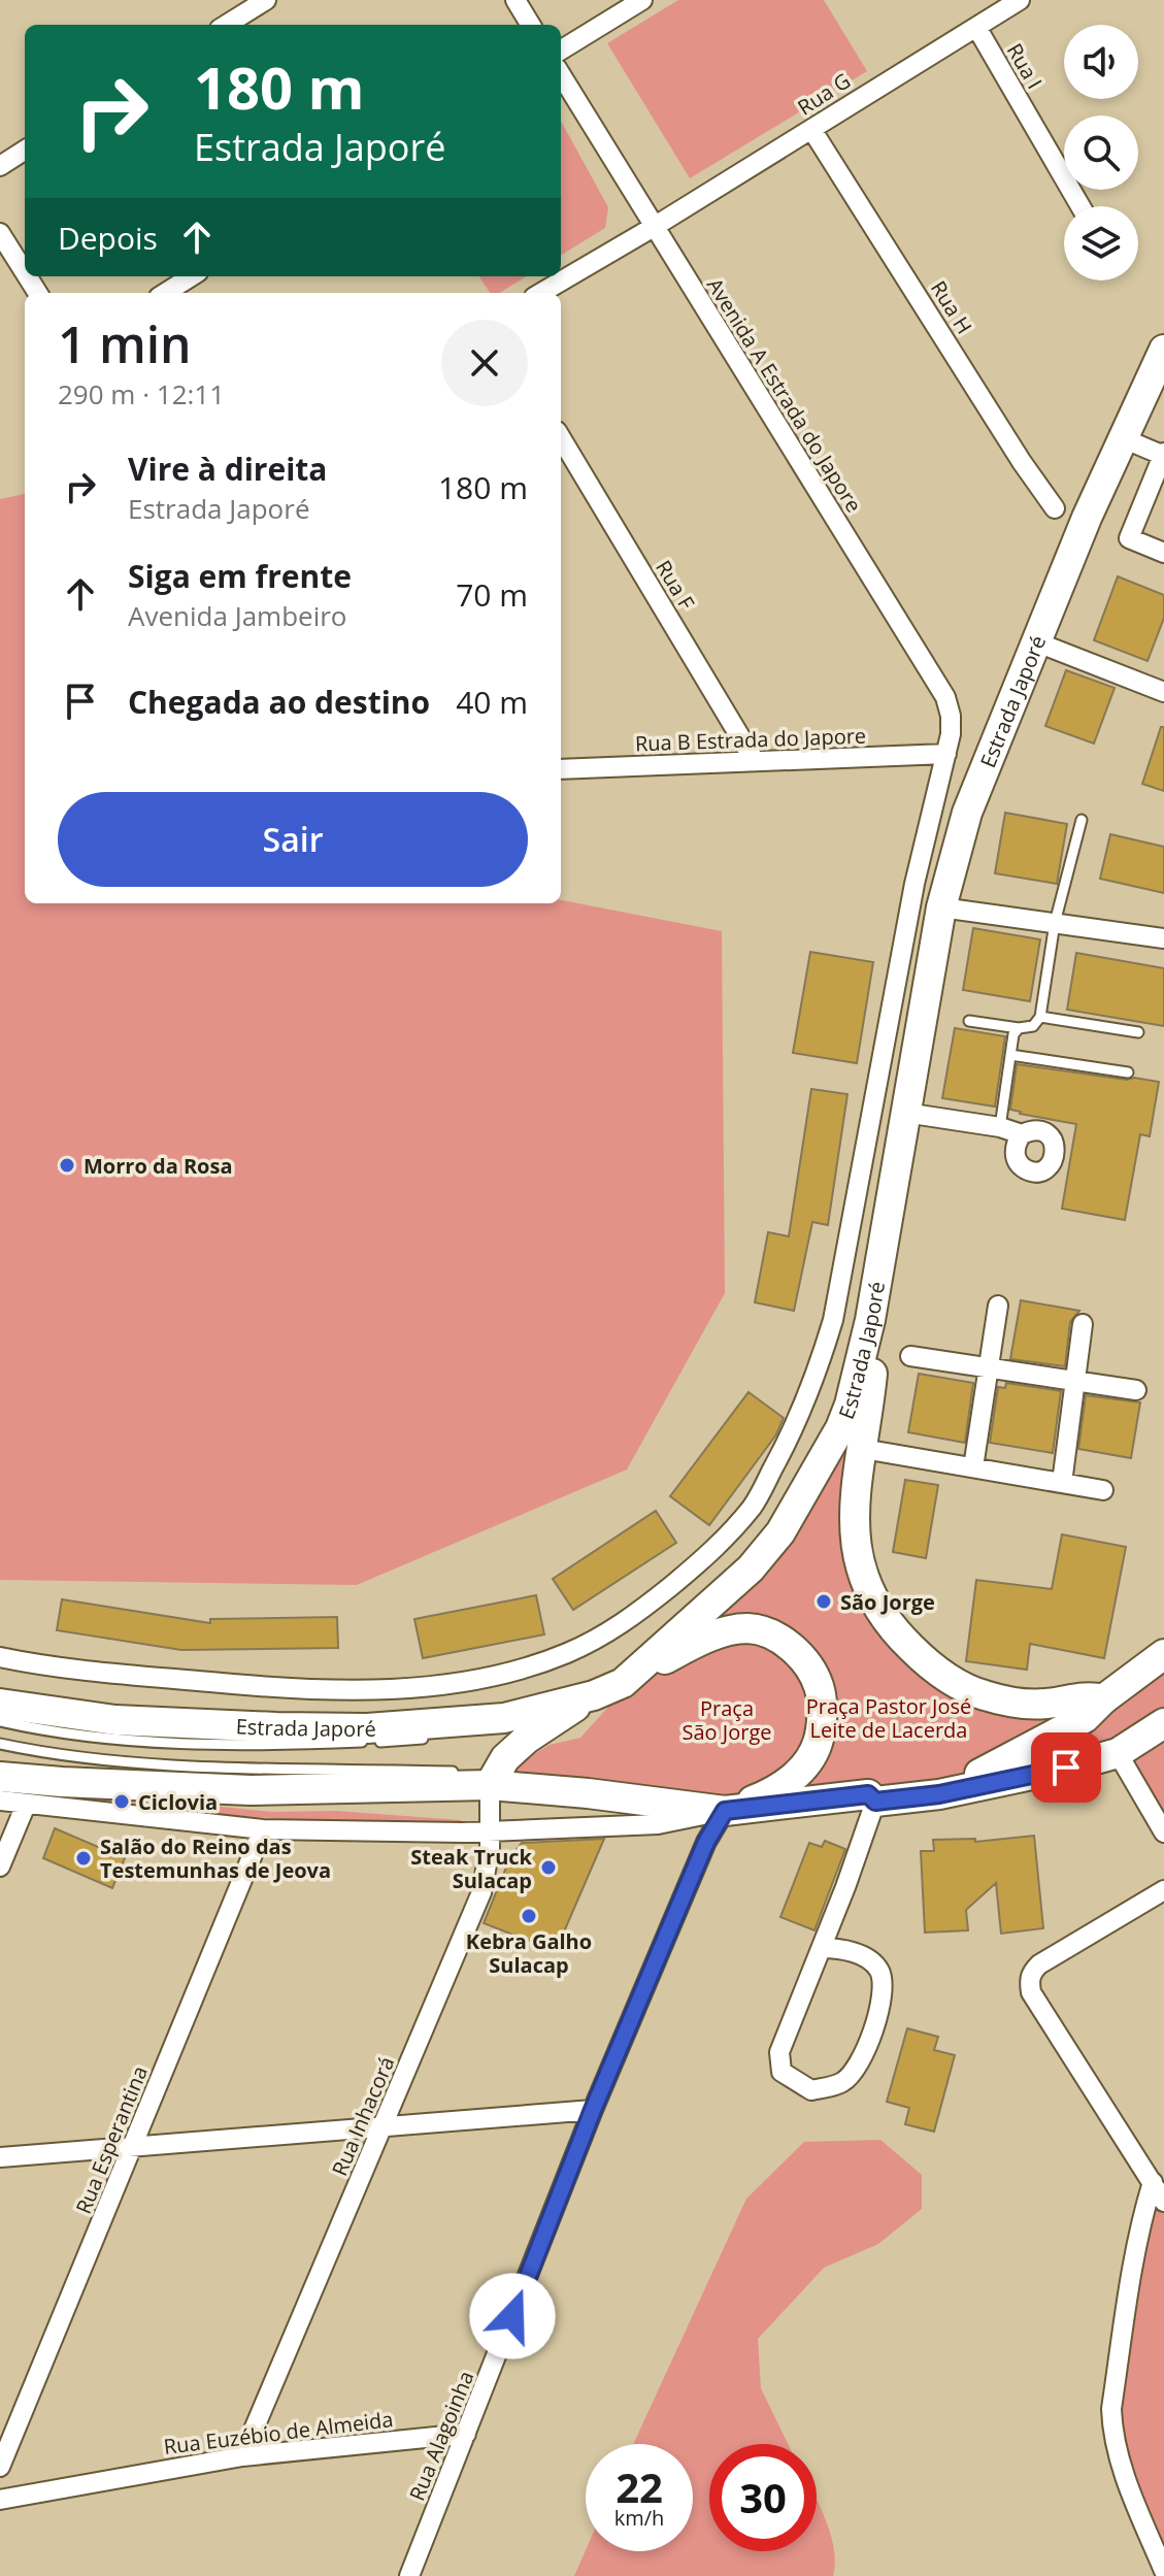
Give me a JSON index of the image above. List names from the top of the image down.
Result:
{
  "streets": {
    "main road": ["Estrada Japoré"],
    "street": [
      "Rua I",
      "Rua G",
      "Rua H",
      "Avenida A Estrada do Japore",
      "Rua F",
      "Rua B Estrada do Japore",
      "Rua Inhacorá",
      "Rua Esperantina",
      "Rua Euzébio de Almeida",
      "Rua Alagoinha"
    ]
  },
  "crossings": [
    ["Rua I", "Rua G"],
    ["Rua G", "Rua H"],
    ["Rua G", "Avenida A Estrada do Japore"],
    ["Avenida A Estrada do Japore", "Rua B Estrada do Japore"],
    ["Rua F", "Rua B Estrada do Japore"],
    ["Rua Inhacorá", "Rua Euzébio de Almeida"],
    ["Rua Euzébio de Almeida", "Rua Alagoinha"]
  ],
  "parks": ["Praça Pastor José Leite de Lacerda", "Praça São Jorge"],
  "places": [
    "Morro da Rosa",
    "São Jorge",
    "Ciclovia",
    "Salão do Reino das Testemunhas de Jeova",
    "Steak Truck Sulacap",
    "Kebra Galho Sulacap"
  ],
  "page": {
    "turn": ["180 m", "Estrada Japoré"],
    "then": "Depois",
    "heading": ["1 min", "290 m · 12:11"],
    "list": [
      {
        "name": "Vire à direita",
        "note": "Estrada Japoré",
        "value": "180 m"
      },
      {
        "name": "Siga em frente",
        "note": "Avenida Jambeiro",
        "value": "70 m"
      },
      {
        "name": "Chegada ao destino",
        "value": "40 m"
      }
    ],
    "buttons": "Sair",
    "speed": "22 km/h",
    "limit": "30"
  }
}
